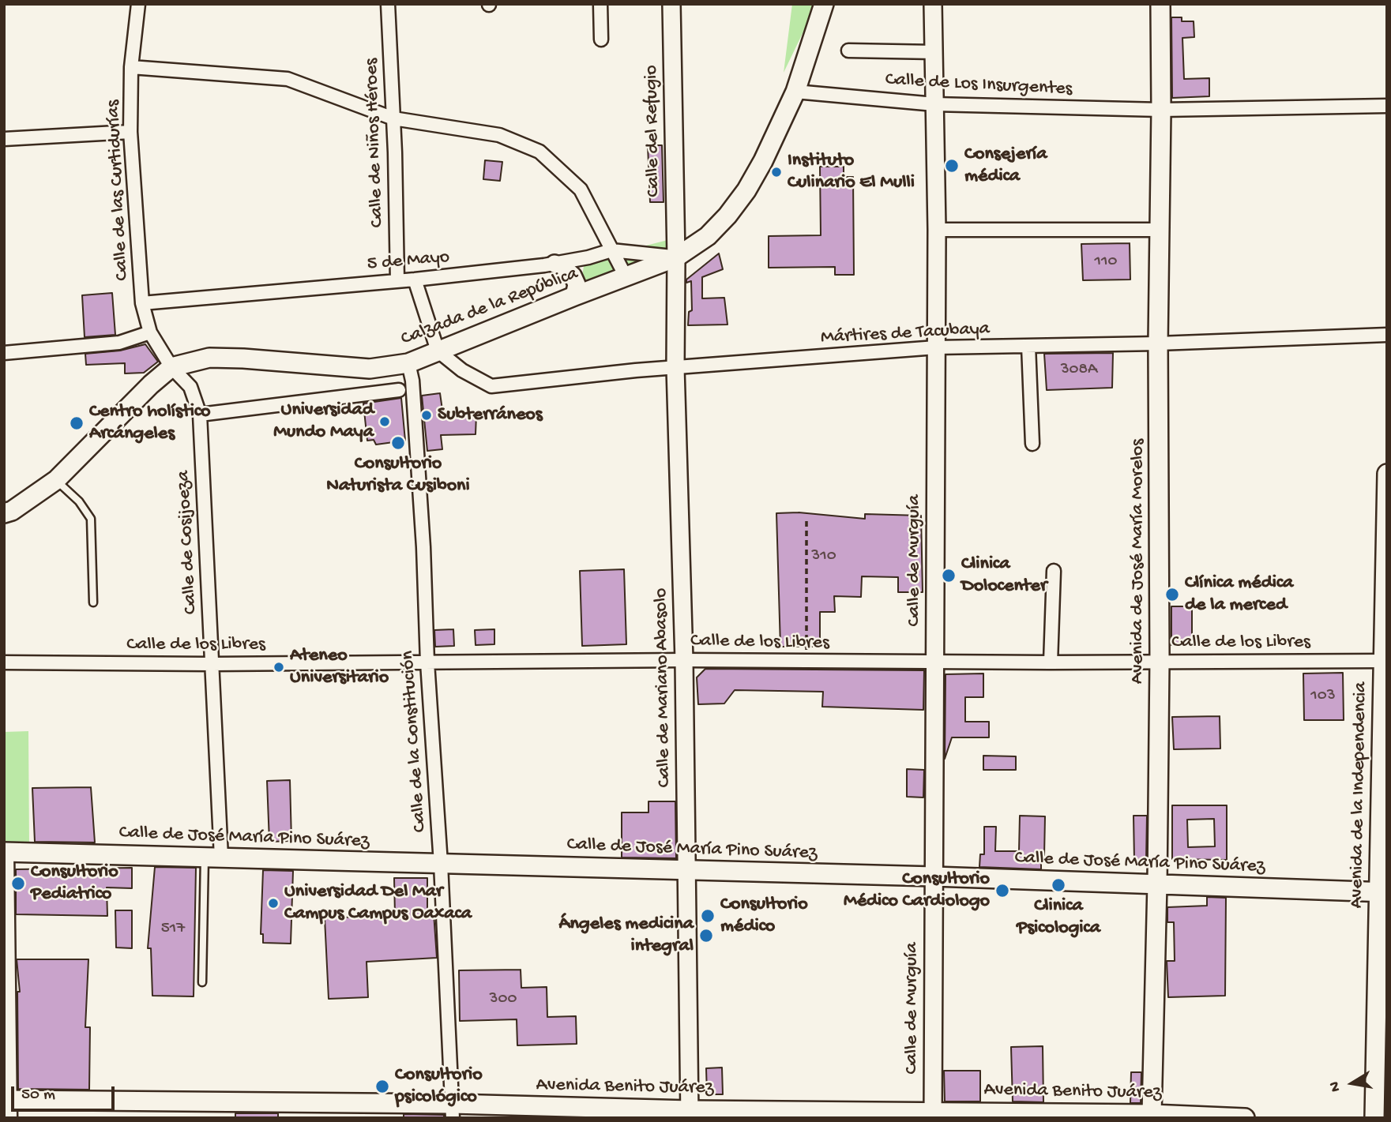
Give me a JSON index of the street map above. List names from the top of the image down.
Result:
{
  "streets": {
    "main road": [
      "Calzada de la República",
      "Avenida de José María Morelos",
      "Avenida de la Independencia",
      "Calle de José María Pino Suárez",
      "Avenida Benito Juárez"
    ],
    "street": [
      "Calle de Los Insurgentes",
      "Calle del Refugio",
      "Calle de Niños Héroes",
      "Calle de las Curtidurías",
      "5 de Mayo",
      "Mártires de Tacubaya",
      "Calle de Cosijoeza",
      "Calle de Murguía",
      "Calle de los Libres",
      "Calle de Mariano Abasolo",
      "Calle de la Constitución"
    ]
  },
  "crossings": [
    ["Calle de Los Insurgentes", "Calzada de la República"],
    ["Calle de Los Insurgentes", "Calle de Murguía"],
    ["Calle de Los Insurgentes", "Avenida de José María Morelos"],
    ["Calle del Refugio", "5 de Mayo"],
    ["Calle del Refugio", "Calzada de la República"],
    ["Calle del Refugio", "Calle de Mariano Abasolo"],
    ["Calle de Niños Héroes", "5 de Mayo"],
    ["Calle de las Curtidurías", "5 de Mayo"],
    ["Calle de las Curtidurías", "Calzada de la República"],
    ["Calle de las Curtidurías", "Calle de Cosijoeza"],
    ["5 de Mayo", "Calzada de la República"],
    ["5 de Mayo", "Calle de Mariano Abasolo"],
    ["Calzada de la República", "Mártires de Tacubaya"],
    ["Calzada de la República", "Calle de Cosijoeza"],
    ["Calzada de la República", "Calle de Mariano Abasolo"],
    ["Calzada de la República", "Calle de la Constitución"],
    ["Mártires de Tacubaya", "Calle de Murguía"],
    ["Mártires de Tacubaya", "Avenida de José María Morelos"],
    ["Mártires de Tacubaya", "Calle de Mariano Abasolo"],
    ["Calle de Cosijoeza", "Calle de los Libres"],
    ["Calle de Cosijoeza", "Calle de José María Pino Suárez"],
    ["Calle de Murguía", "Calle de los Libres"],
    ["Calle de Murguía", "Calle de José María Pino Suárez"],
    ["Calle de Murguía", "Avenida Benito Juárez"],
    ["Avenida de José María Morelos", "Calle de los Libres"],
    ["Avenida de José María Morelos", "Calle de José María Pino Suárez"],
    ["Avenida de José María Morelos", "Avenida Benito Juárez"],
    ["Calle de los Libres", "Calle de Mariano Abasolo"],
    ["Calle de los Libres", "Calle de la Constitución"],
    ["Calle de los Libres", "Avenida de la Independencia"],
    ["Calle de Mariano Abasolo", "Calle de José María Pino Suárez"],
    ["Calle de Mariano Abasolo", "Avenida Benito Juárez"],
    ["Calle de la Constitución", "Calle de José María Pino Suárez"],
    ["Calle de la Constitución", "Avenida Benito Juárez"],
    ["Avenida de la Independencia", "Calle de José María Pino Suárez"]
  ],
  "places": [
    "Consejería médica",
    "Instituto Culinario El Mulli",
    "Subterráneos",
    "Universidad Mundo Maya",
    "Centro holístico Arcángeles",
    "Consultorio Naturista Cusiboni",
    "Clinica Dolocenter",
    "Clínica médica de la merced",
    "Ateneo Universitario",
    "Consultorio Pediatrico",
    "Clinica Psicologica",
    "Consultorio Médico Cardiologo",
    "Universidad Del Mar Campus Campus Oaxaca",
    "Consultorio médico",
    "Ángeles medicina integral",
    "Consultorio psicológico"
  ],
  "house_numbers": [
    "110",
    "308A",
    "310",
    "103",
    "517",
    "300"
  ],
  "scale_bar": "50 m",
  "north": "left"
}
